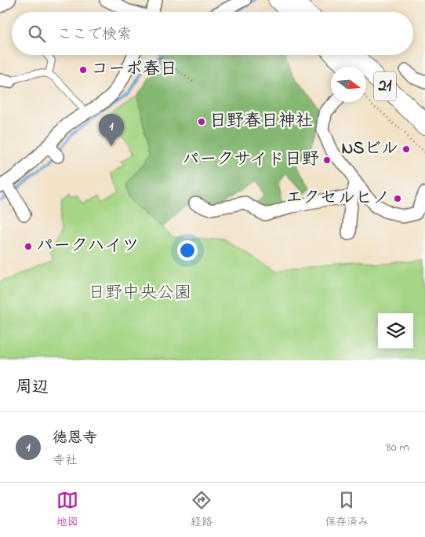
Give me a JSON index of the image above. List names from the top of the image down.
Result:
{
  "streets": {
    "main road": ["21"]
  },
  "parks": ["日野中央公園"],
  "places": [
    "コーポ春日",
    "日野春日神社",
    "NSビル",
    "パークサイド日野",
    "エクセルヒノ",
    "パークハイツ"
  ],
  "north": "right",
  "page": {
    "search": "ここで検索",
    "pins": "1",
    "heading": "周辺",
    "list": [
      {
        "mark": "1",
        "name": "徳恩寺",
        "note": "寺社",
        "value": "80 m"
      }
    ],
    "nav": ["地図", "経路", "保存済み"]
  }
}
